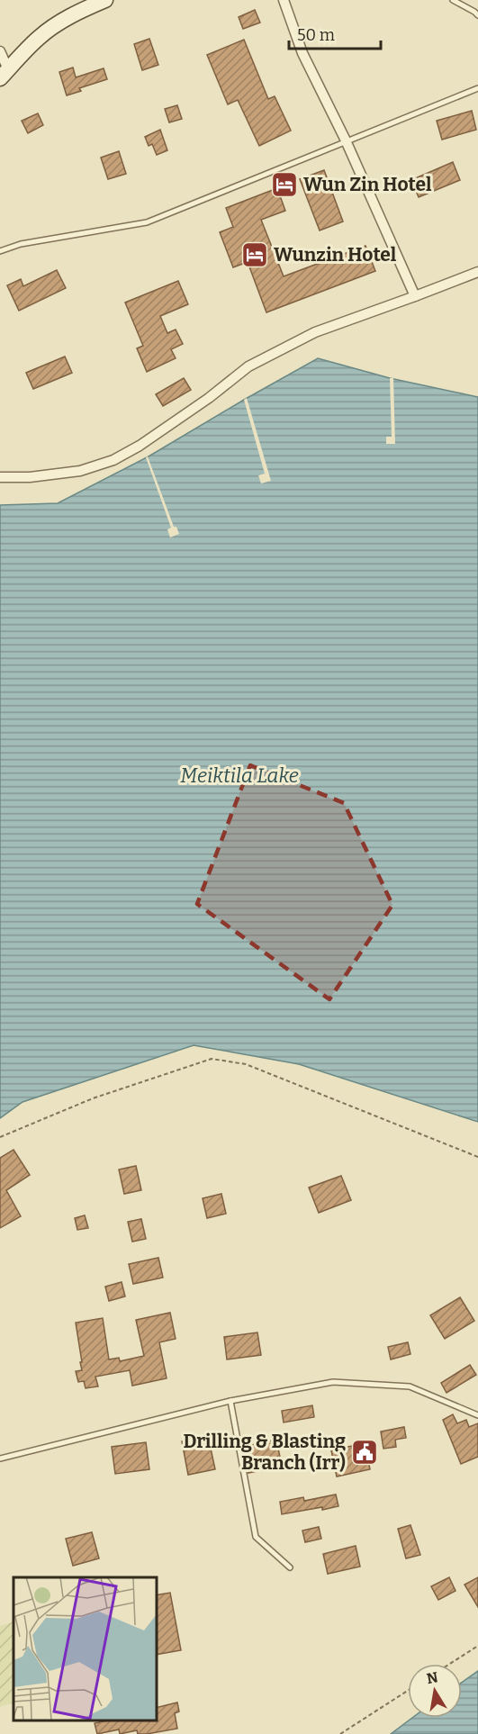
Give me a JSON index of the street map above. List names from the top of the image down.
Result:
{
  "water": ["Meiktila Lake"],
  "places": {
    "hotel": ["Wun Zin Hotel", "Wunzin Hotel"],
    "public building": ["Drilling & Blasting Branch (Irr)"]
  },
  "scale_bar": "50 m",
  "north": "top"
}
